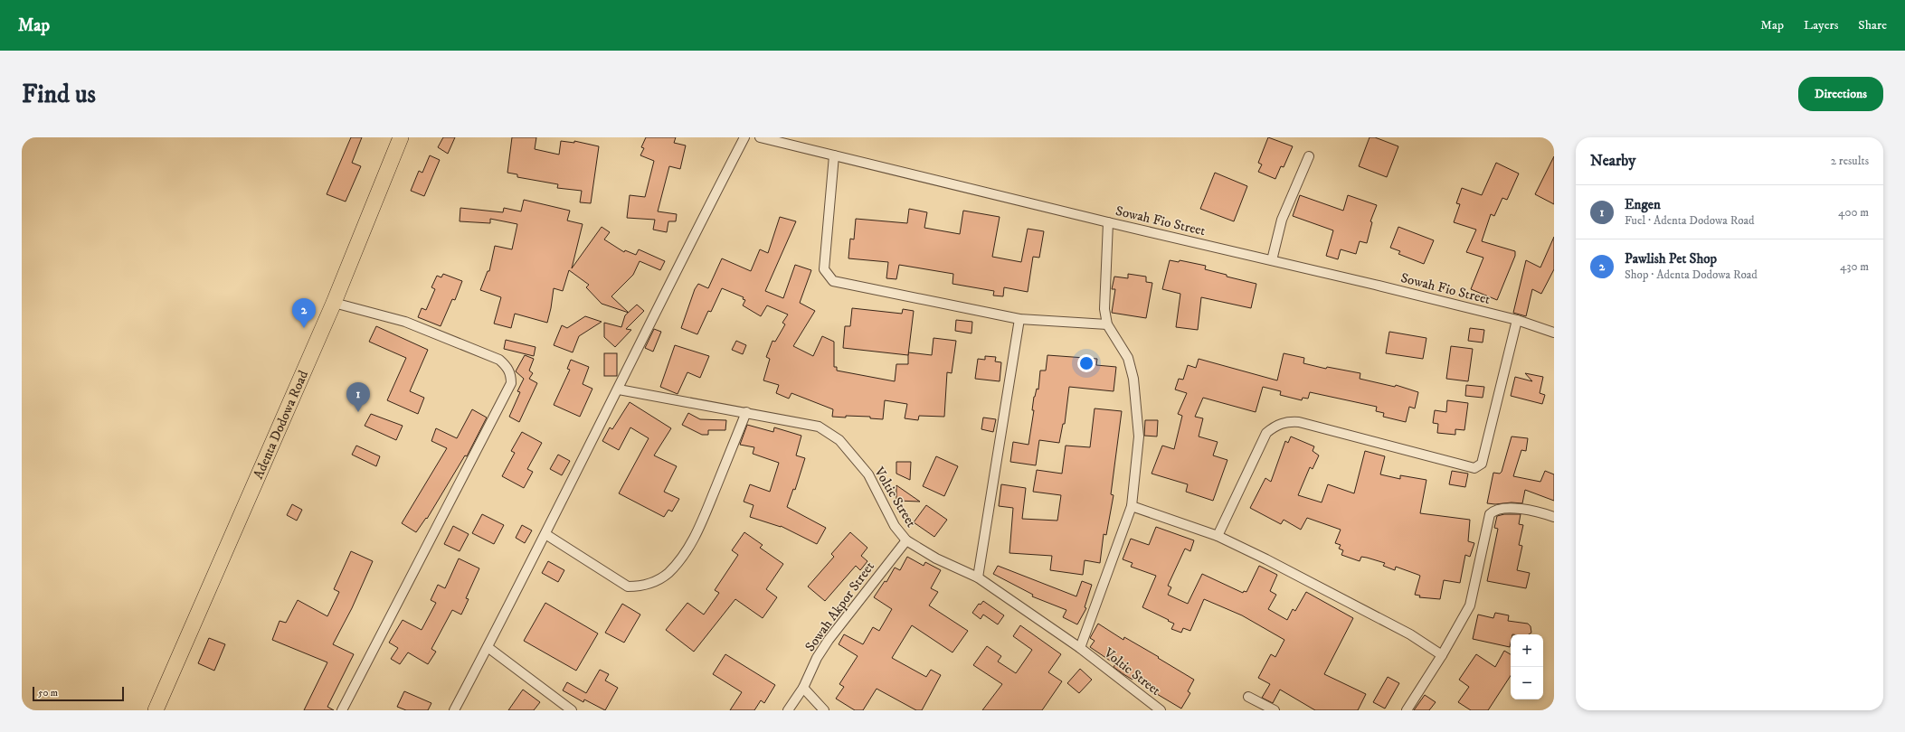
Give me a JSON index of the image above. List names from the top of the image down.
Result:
{
  "streets": {
    "main road": ["Adenta Dodowa Road"],
    "street": ["Sowah Fio Street", "Voltic Street", "Sowah Akpor Street"]
  },
  "crossings": [
    ["Voltic Street", "Sowah Akpor Street"]
  ],
  "scale_bar": "50 m",
  "page": {
    "header": "Map",
    "nav": ["Map", "Layers", "Share"],
    "buttons": "Directions",
    "title": "Find us",
    "heading": ["Nearby", "2 results"],
    "list": [
      {
        "mark": "1",
        "name": "Engen",
        "note": "Fuel · Adenta Dodowa Road",
        "value": "400 m"
      },
      {
        "mark": "2",
        "name": "Pawlish Pet Shop",
        "note": "Shop · Adenta Dodowa Road",
        "value": "430 m"
      }
    ],
    "pins": ["2", "1"],
    "map_buttons": ["+", "−"],
    "scale": "50 m"
  }
}
